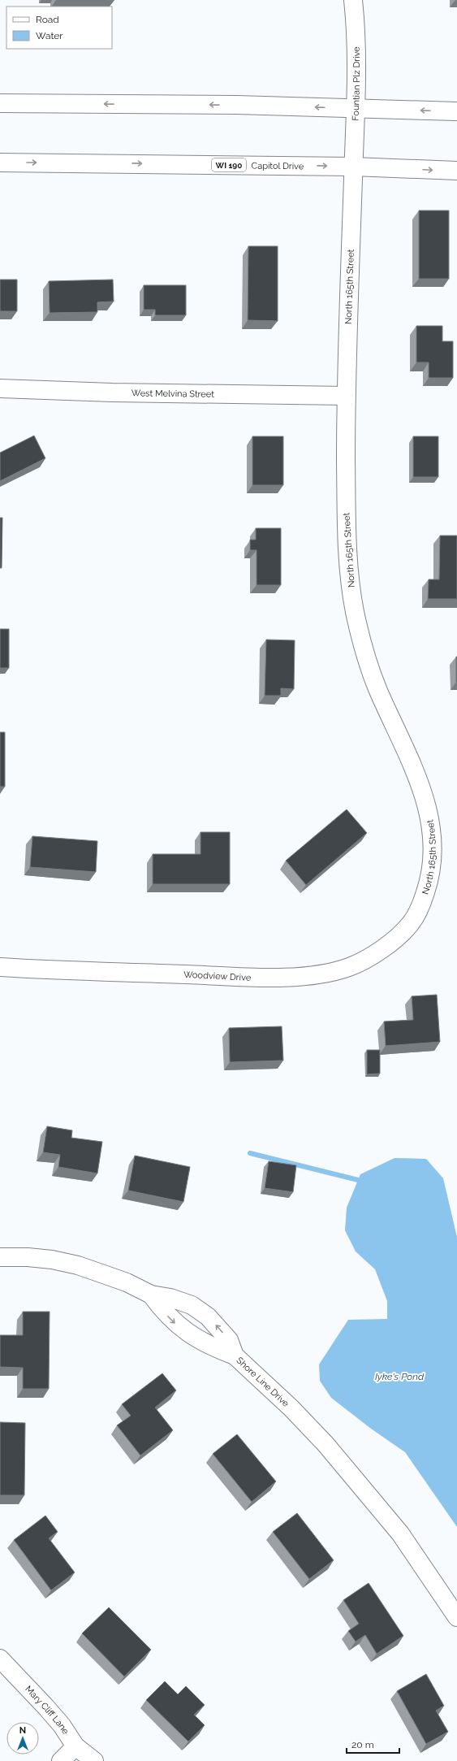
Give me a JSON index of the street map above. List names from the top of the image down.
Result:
{
  "streets": {
    "street": [
      "Fountian Plz Drive",
      "WI 190",
      "Capitol Drive",
      "North 165th Street",
      "West Melvina Street",
      "Woodview Drive",
      "Shore Line Drive",
      "Mary Cliff Lane"
    ]
  },
  "crossings": [
    ["Fountian Plz Drive", "Capitol Drive"],
    ["Fountian Plz Drive", "North 165th Street"],
    ["Capitol Drive", "North 165th Street"],
    ["North 165th Street", "West Melvina Street"],
    ["North 165th Street", "Woodview Drive"]
  ],
  "water": ["Iyke's Pond"],
  "legend": ["Road", "Water"],
  "scale_bar": "20 m",
  "north": "top"
}
